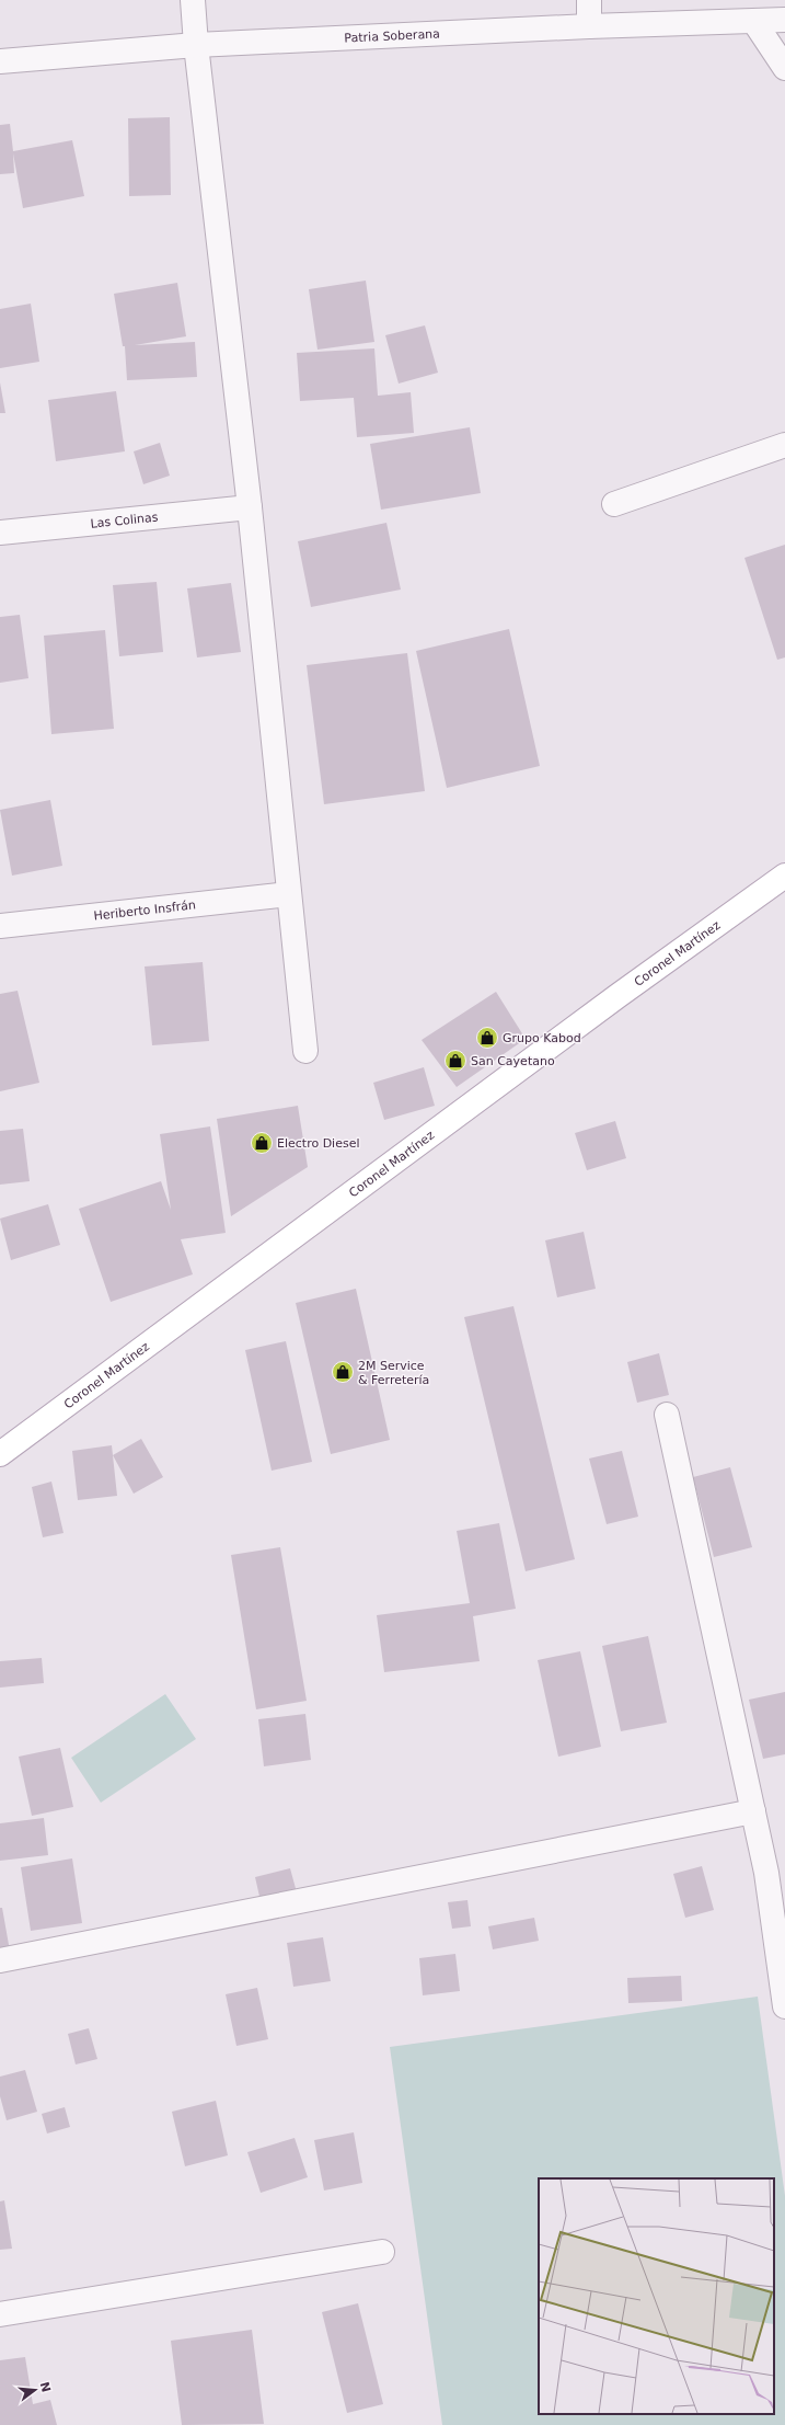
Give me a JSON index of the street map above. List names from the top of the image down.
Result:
{
  "streets": {
    "main road": ["Coronel Martínez"],
    "street": ["Patria Soberana", "Las Colinas", "Heriberto Insfrán"]
  },
  "places": {
    "shop": [
      "Grupo Kabod",
      "San Cayetano",
      "Electro Diesel",
      "2M Service & Ferretería"
    ]
  },
  "north": "right"
}
